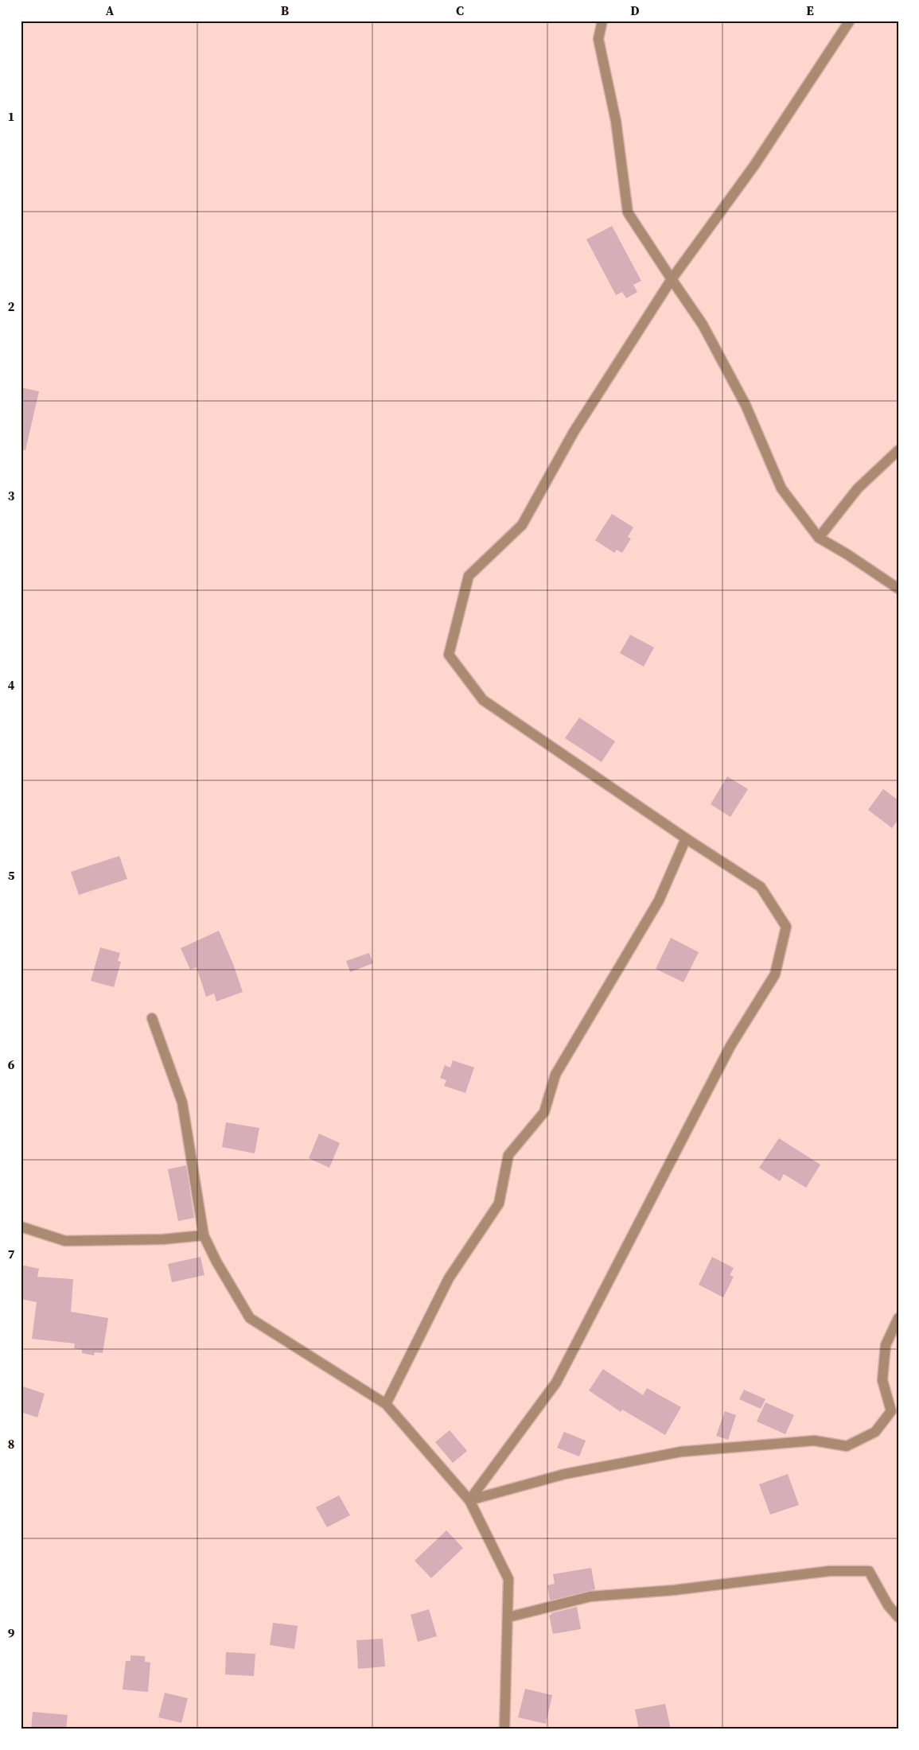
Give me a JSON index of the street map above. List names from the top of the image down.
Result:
{
  "grid": {
    "columns": [
      "A",
      "B",
      "C",
      "D",
      "E"
    ],
    "rows": [
      "1",
      "2",
      "3",
      "4",
      "5",
      "6",
      "7",
      "8",
      "9"
    ]
  }
}
